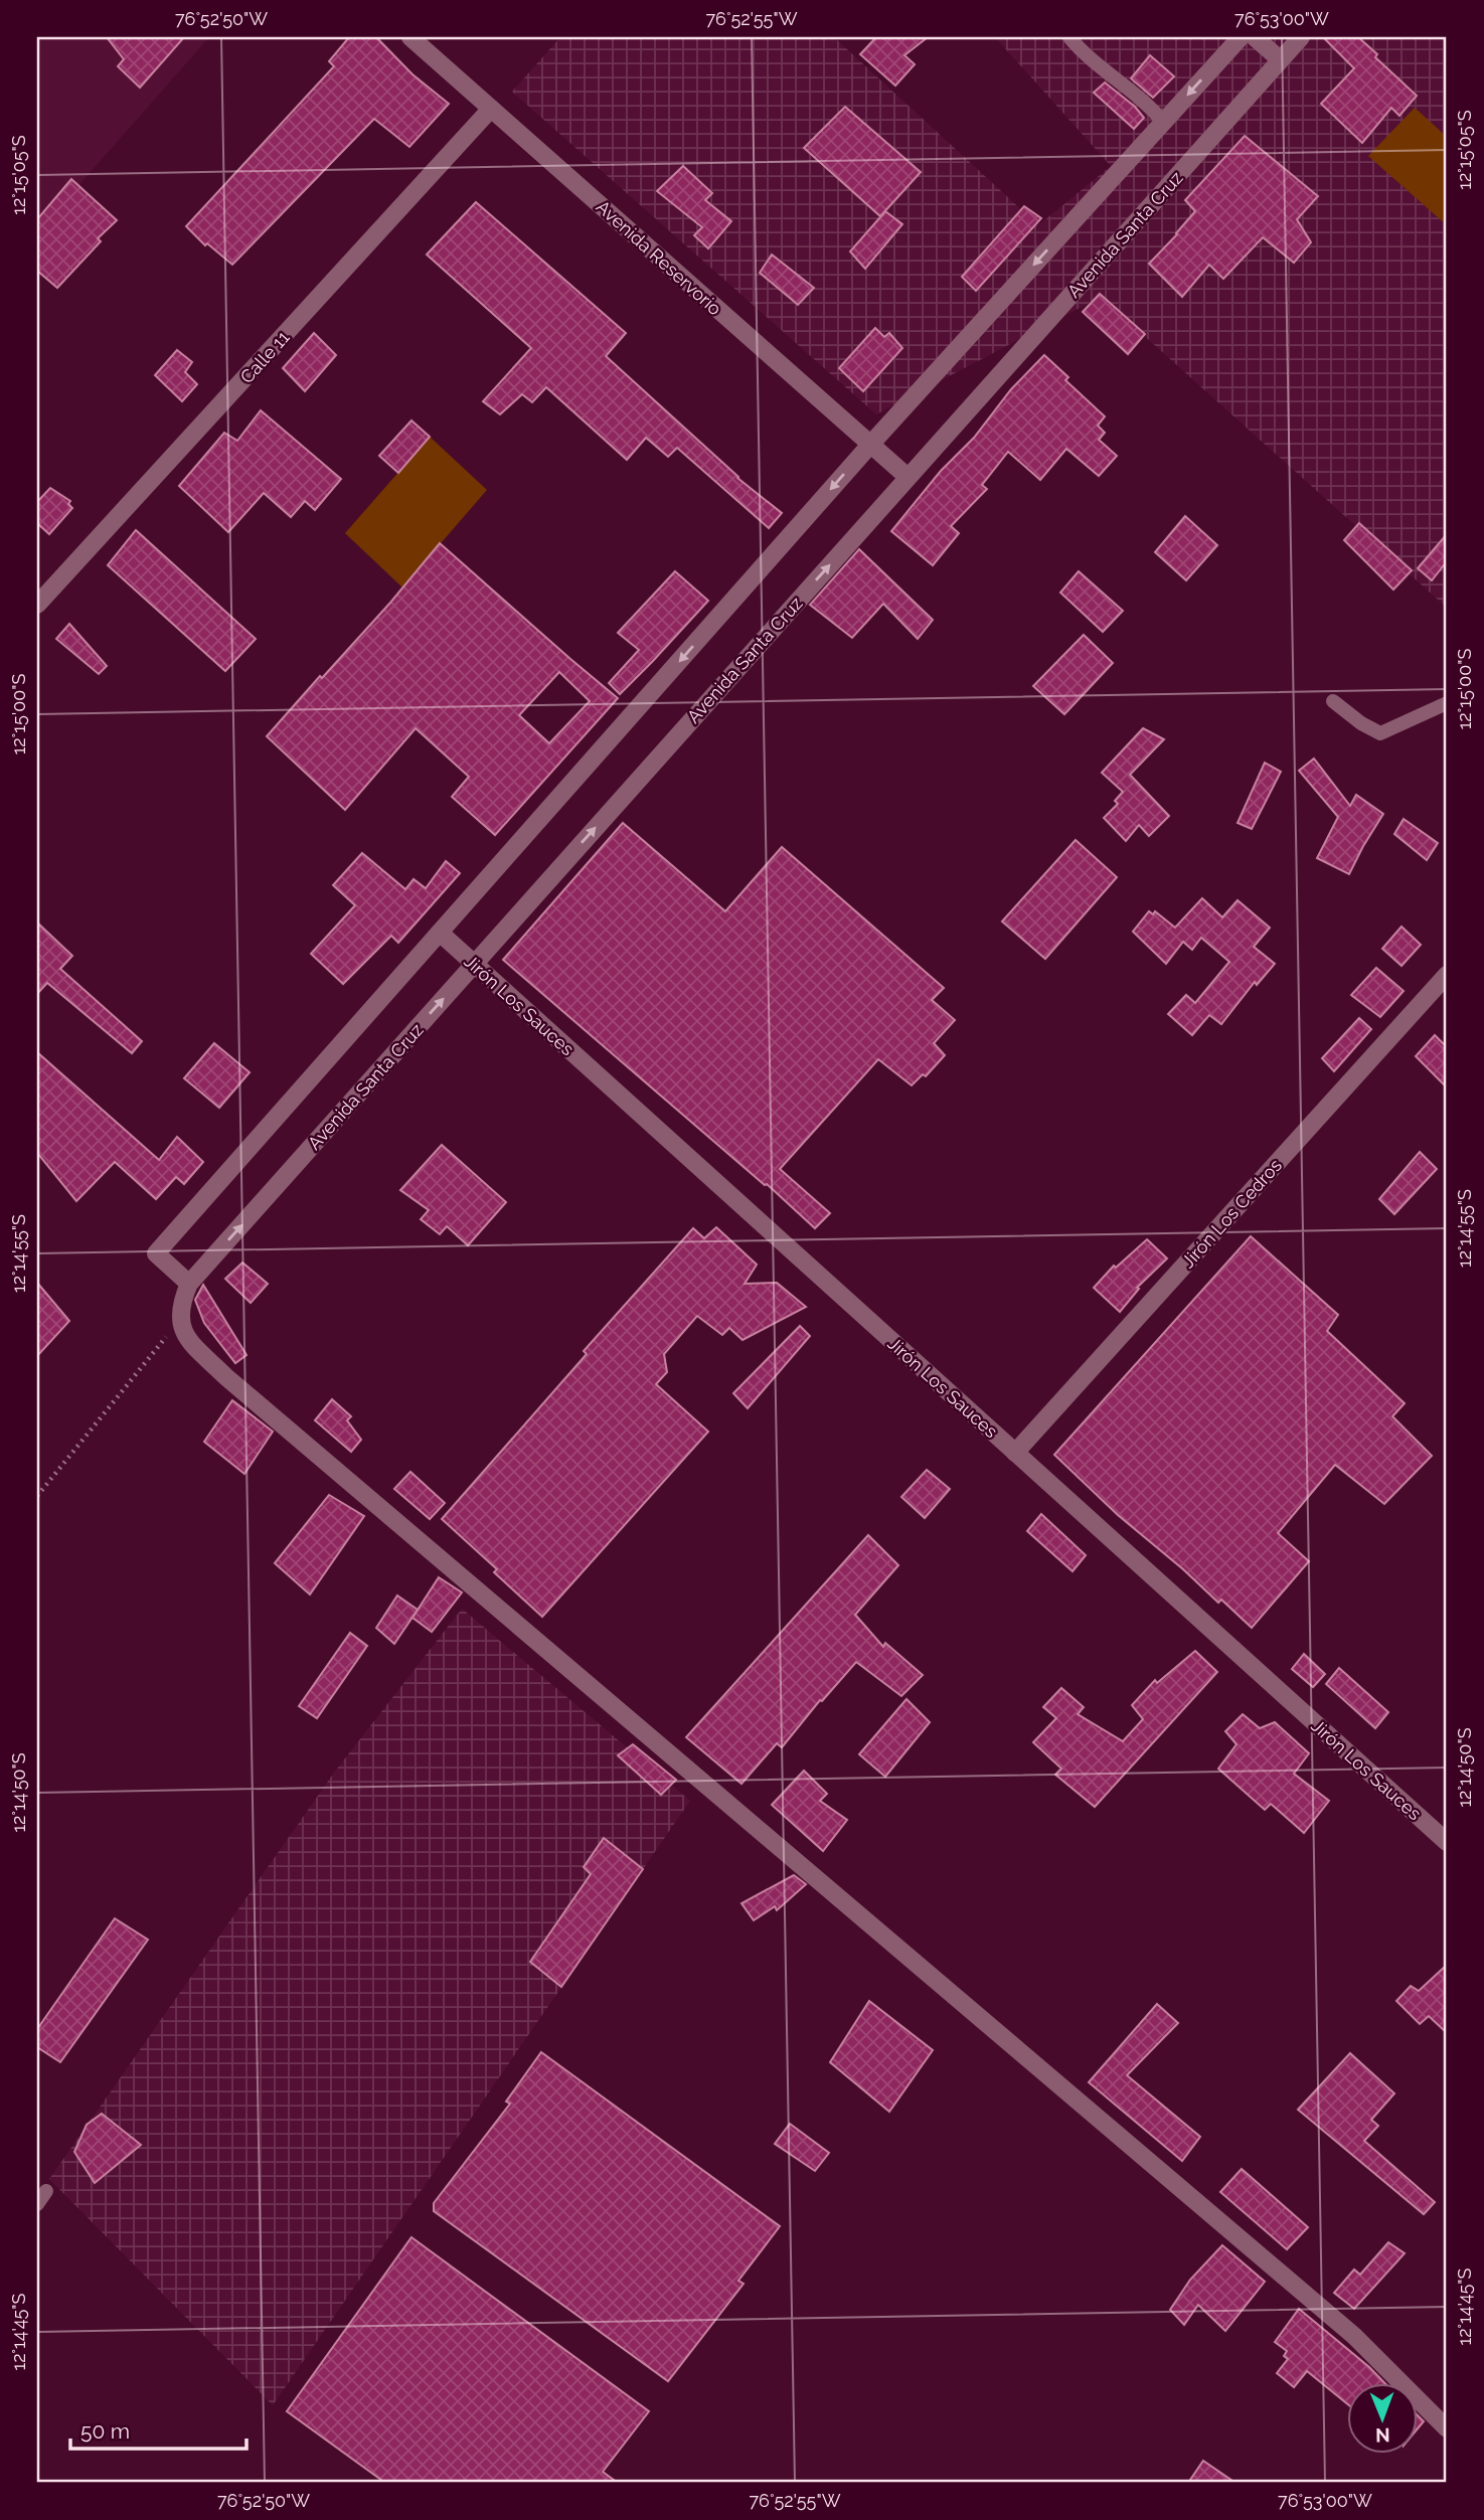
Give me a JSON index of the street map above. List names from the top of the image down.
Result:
{
  "streets": {
    "street": [
      "Avenida Santa Cruz",
      "Avenida Reservorio",
      "Calle 11",
      "Jirón Los Sauces",
      "Jirón Los Cedros"
    ]
  },
  "crossings": [
    ["Avenida Santa Cruz", "Avenida Reservorio"],
    ["Avenida Santa Cruz", "Jirón Los Sauces"],
    ["Avenida Reservorio", "Calle 11"],
    ["Jirón Los Sauces", "Jirón Los Cedros"]
  ],
  "scale_bar": "50 m",
  "north": "bottom",
  "coordinates": [
    "76°52'50\"W",
    "76°52'55\"W",
    "76°53'00\"W",
    "12°15'05\"S",
    "12°15'00\"S",
    "12°14'55\"S",
    "12°14'50\"S",
    "12°14'45\"S"
  ]
}
